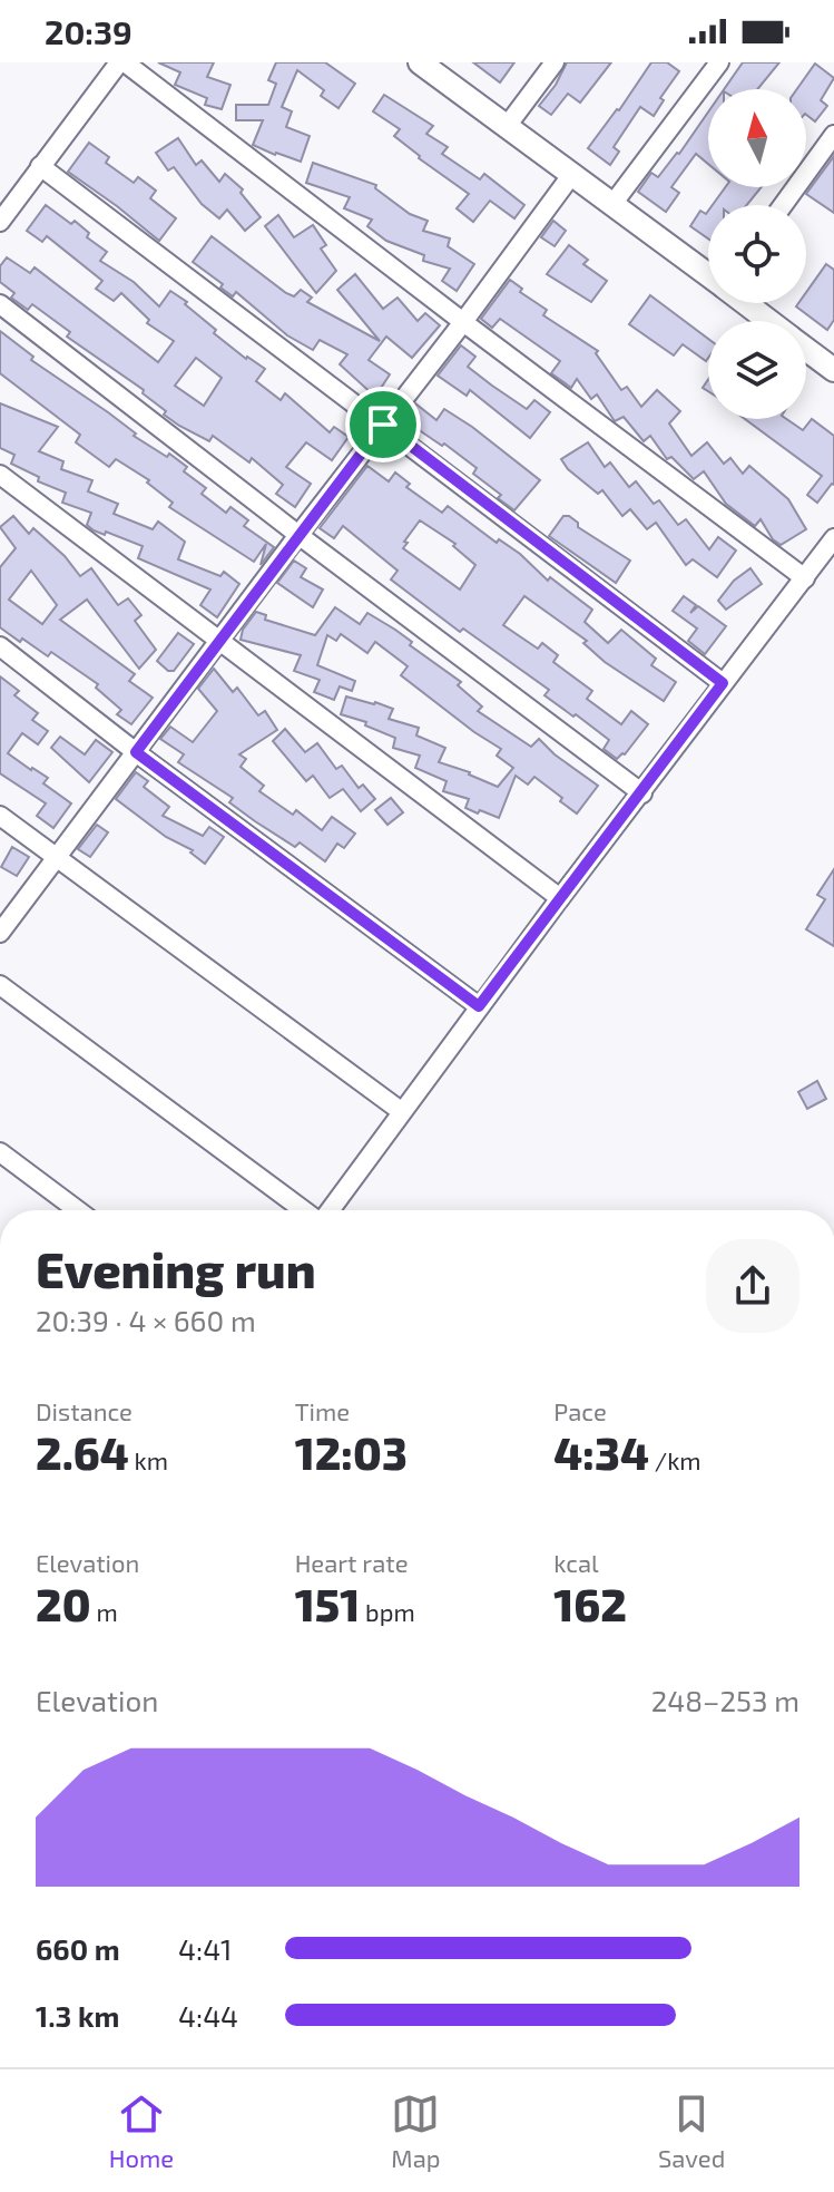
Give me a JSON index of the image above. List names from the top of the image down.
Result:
{
  "north": "top",
  "page": {
    "status": "20:39",
    "heading": ["Evening run", "20:39 · 4 × 660 m"],
    "stats": [
      ["Distance", "2.64 km"],
      ["Time", "12:03"],
      ["Pace", "4:34 /km"],
      ["Elevation", "20 m"],
      ["Heart rate", "151 bpm"],
      ["kcal", "162"]
    ],
    "chart": ["Elevation", "248–253 m"],
    "list": [
      {
        "name": "660 m",
        "note": "4:41"
      },
      {
        "name": "1.3 km",
        "note": "4:44"
      }
    ],
    "tabs": ["Home", "Map", "Saved"]
  }
}
